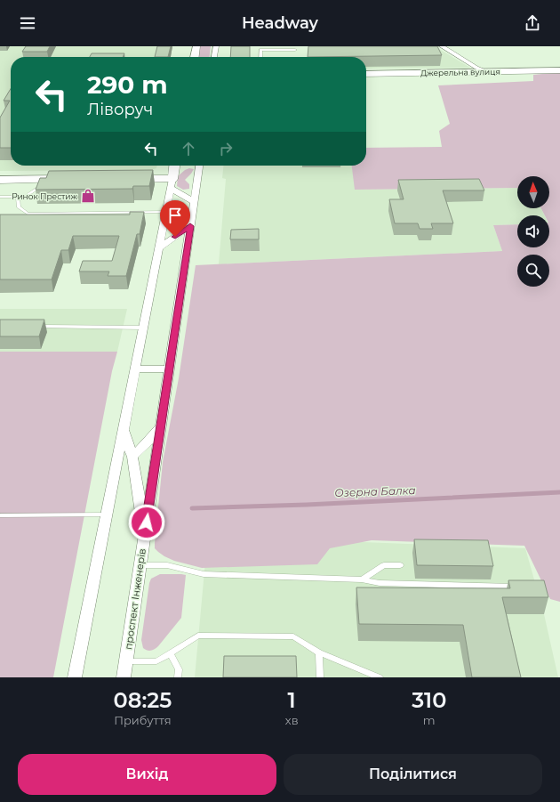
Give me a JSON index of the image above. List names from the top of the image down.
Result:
{
  "streets": {
    "street": ["Джерельна вулиця", "проспект Інженерів"]
  },
  "water": ["Озерна Балка"],
  "places": {
    "shop": ["Ринок Престиж"]
  },
  "north": "top",
  "page": {
    "header": "Headway",
    "turn": ["290 m", "Ліворуч"],
    "eta": [
      "08:25",
      "Прибуття",
      "1",
      "хв",
      "310",
      "m"
    ],
    "buttons": ["Вихід", "Поділитися"]
  }
}
